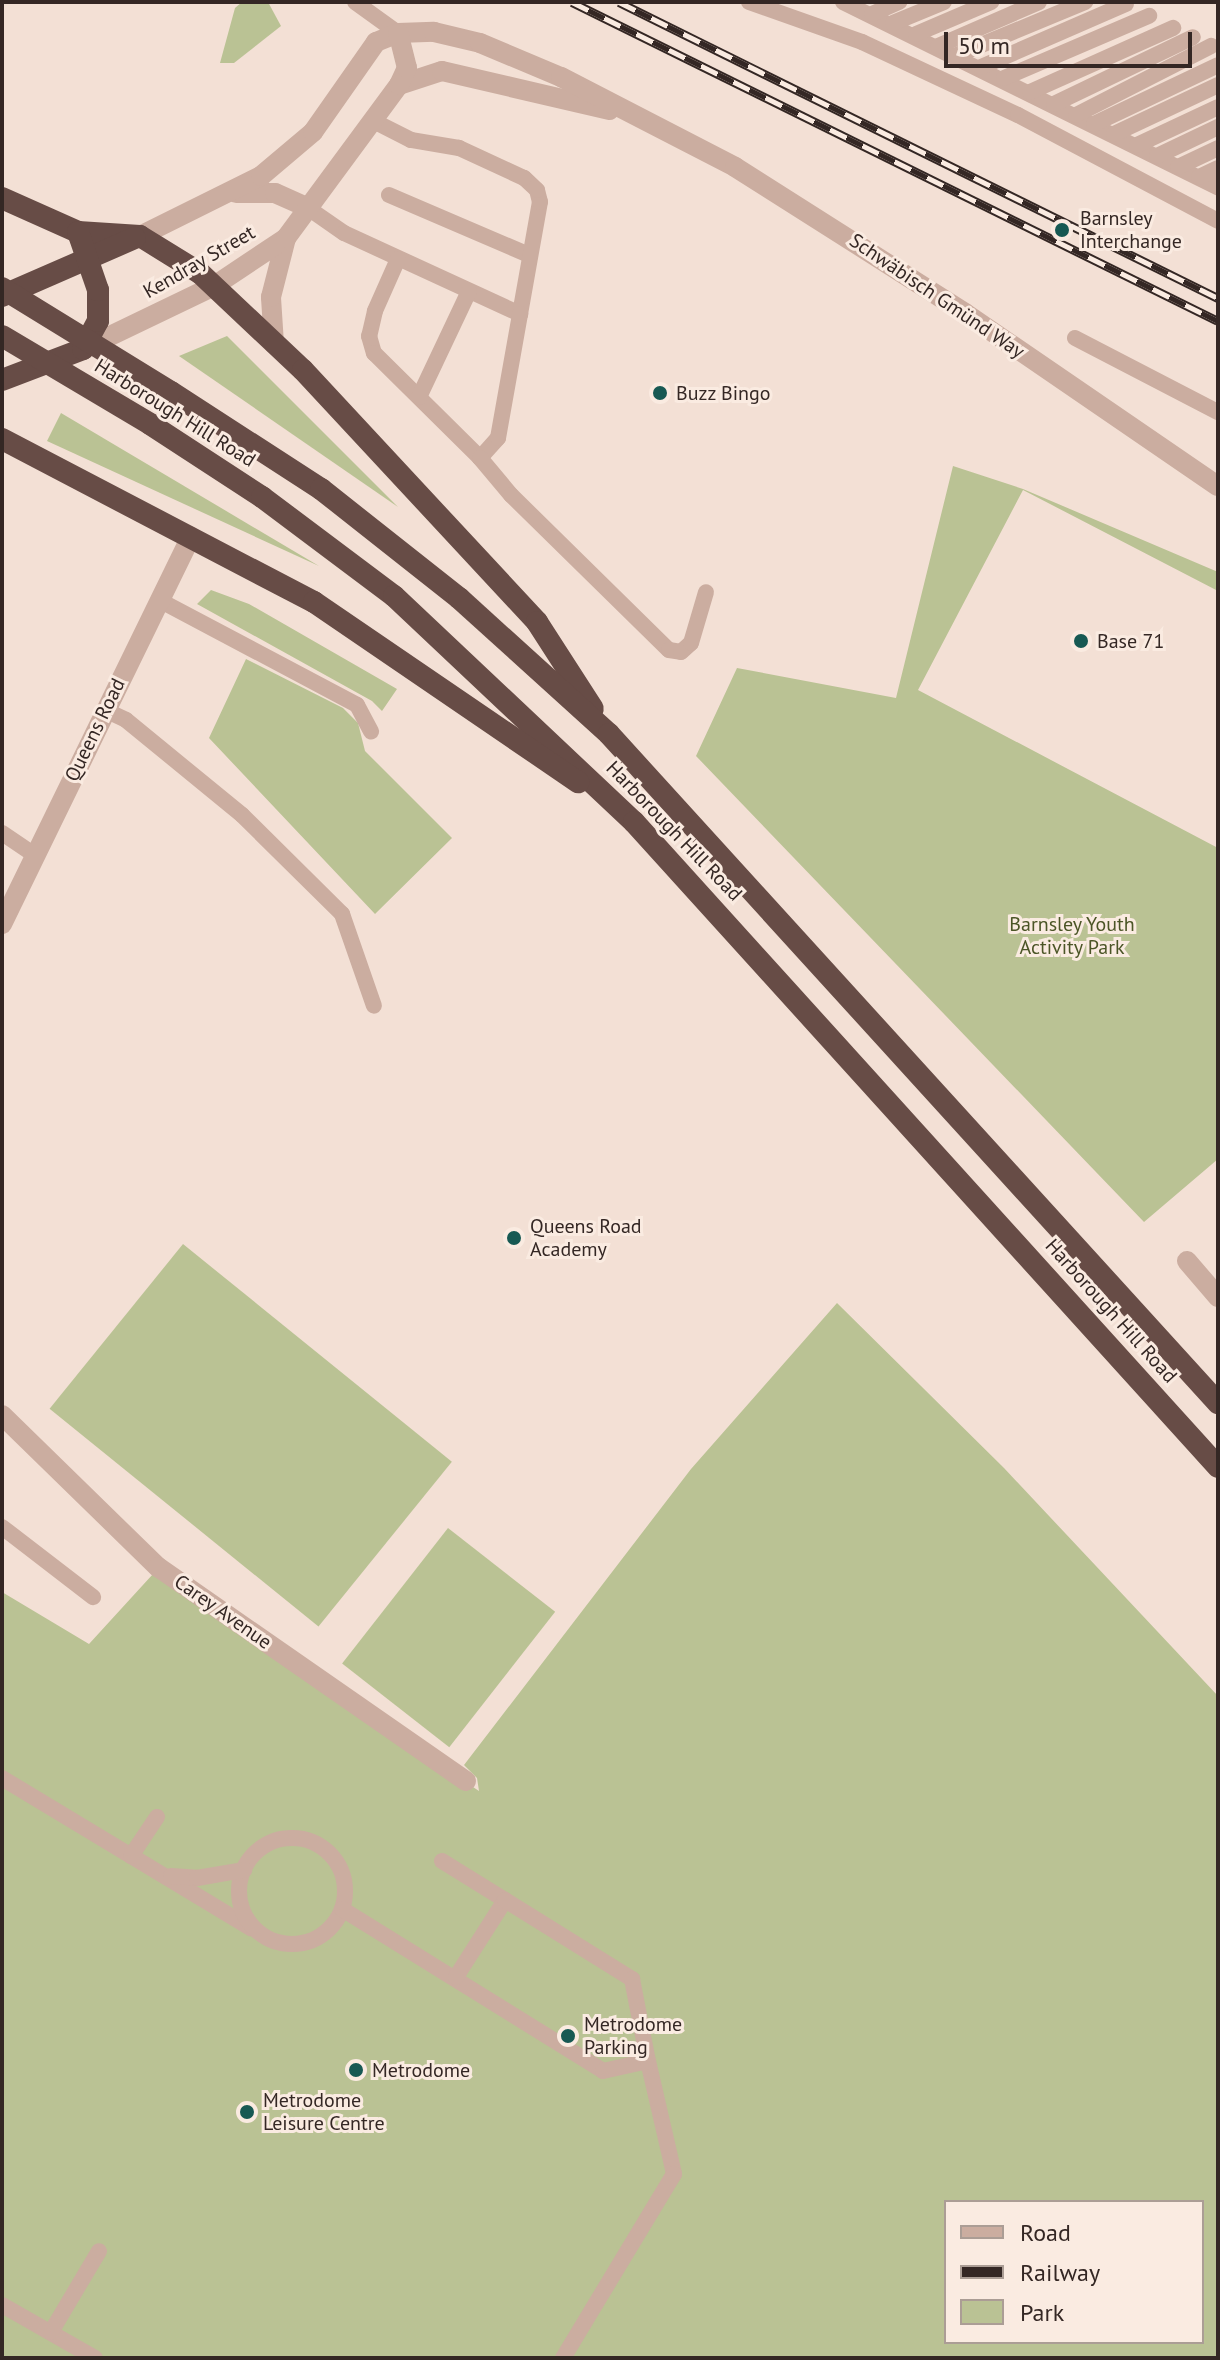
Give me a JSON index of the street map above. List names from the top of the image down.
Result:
{
  "streets": {
    "highway": ["Kendray Street", "Harborough Hill Road"],
    "street": ["Schwäbisch Gmünd Way", "Queens Road", "Carey Avenue"]
  },
  "crossings": [
    ["Kendray Street", "Schwäbisch Gmünd Way"]
  ],
  "parks": ["Barnsley Youth Activity Park"],
  "places": [
    "Barnsley Interchange",
    "Buzz Bingo",
    "Base 71",
    "Queens Road Academy",
    "Metrodome Parking",
    "Metrodome",
    "Metrodome Leisure Centre"
  ],
  "legend": ["Road", "Railway", "Park"],
  "scale_bar": "50 m"
}
